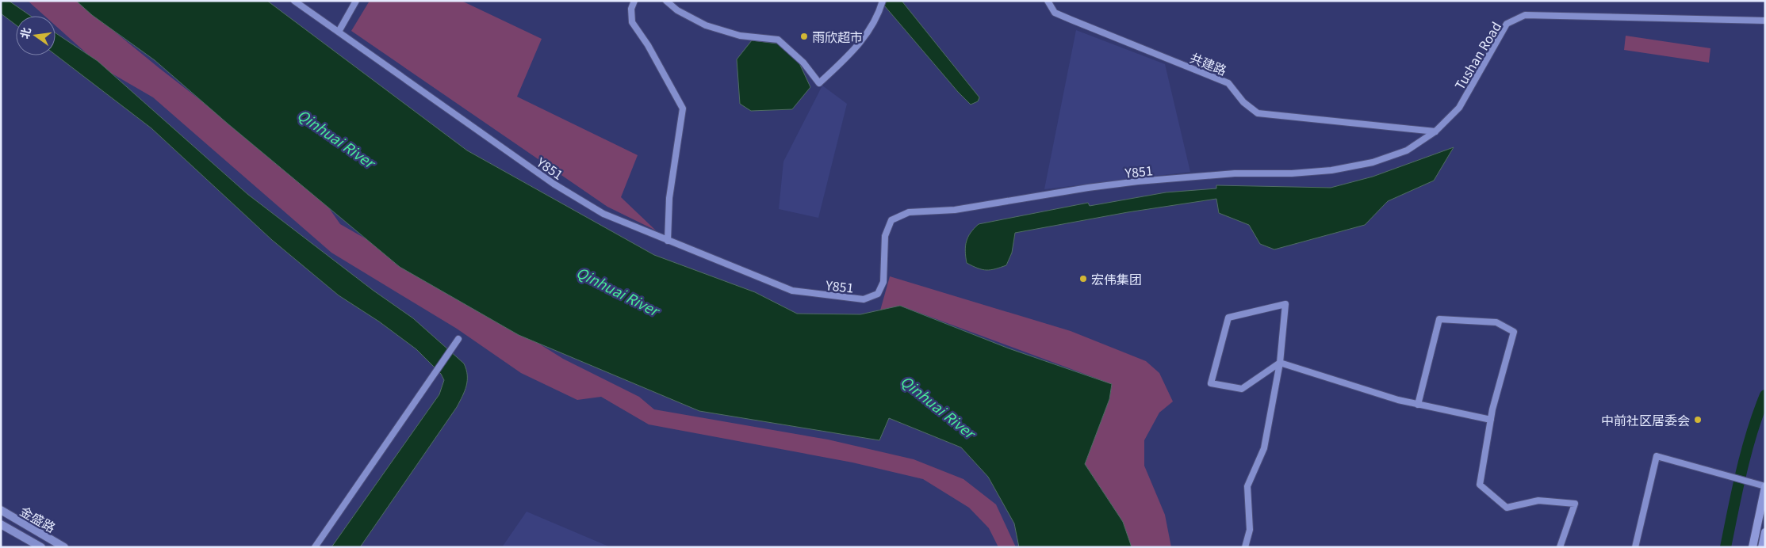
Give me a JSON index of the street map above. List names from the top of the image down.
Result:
{
  "streets": {
    "street": [
      "Tushan Road",
      "共建路",
      "Y851",
      "金盛路"
    ]
  },
  "crossings": [
    ["Tushan Road", "共建路"],
    ["Tushan Road", "Y851"],
    ["共建路", "Y851"]
  ],
  "water": ["Qinhuai River"],
  "places": ["雨欣超市", "宏伟集团", "中前社区居委会"],
  "north": "left"
}
